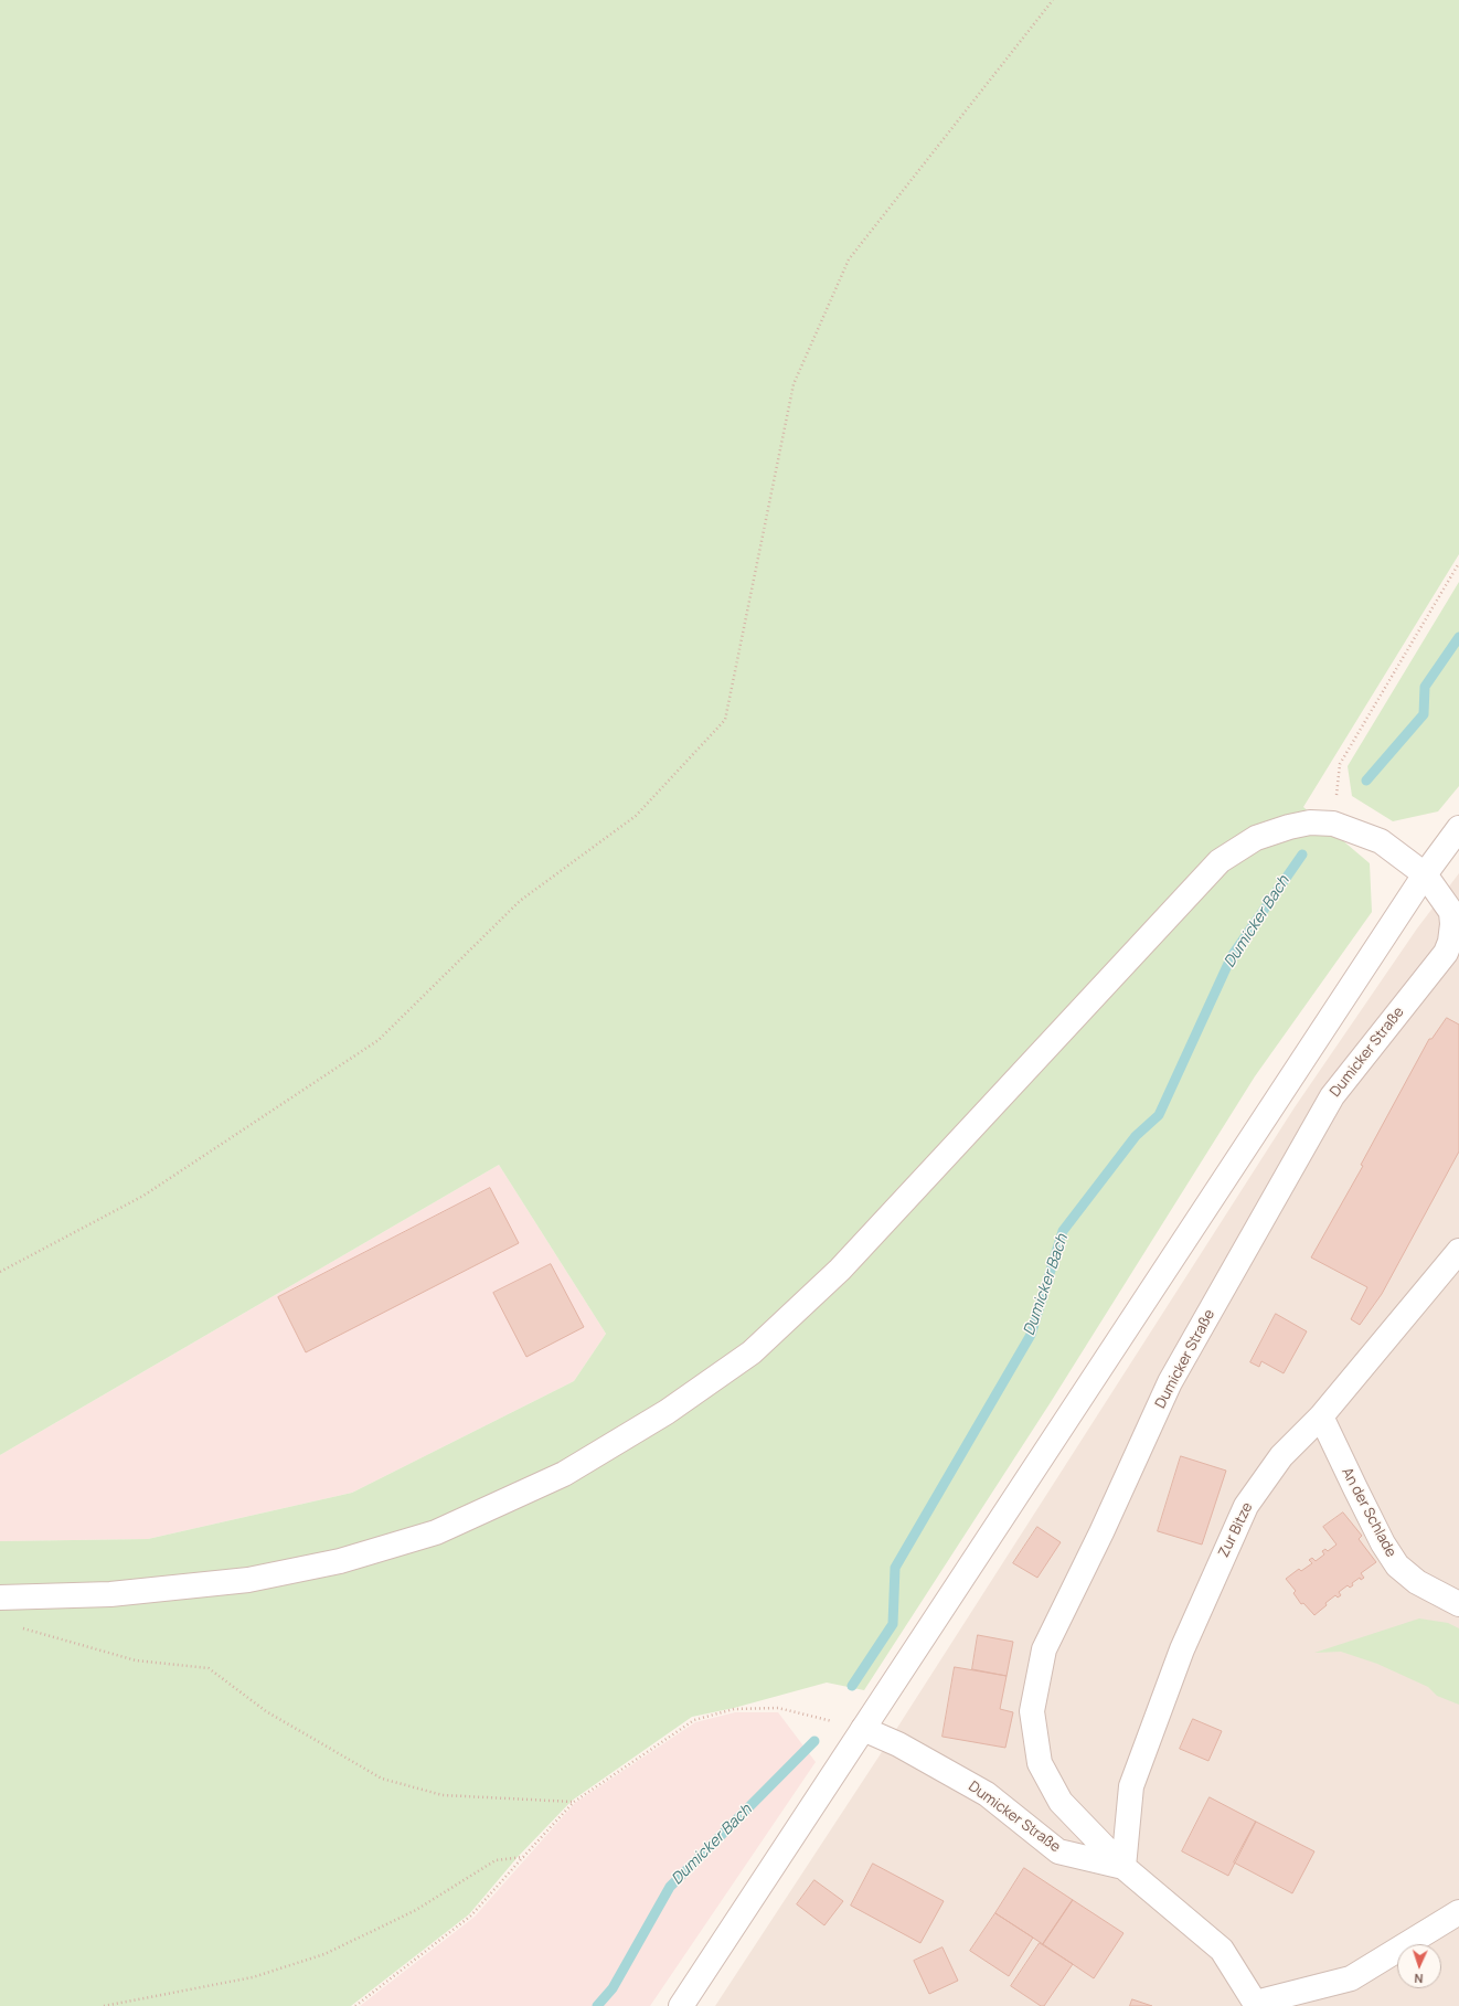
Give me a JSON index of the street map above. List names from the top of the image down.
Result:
{
  "streets": {
    "street": ["Dumicker Straße", "An der Schlade", "Zur Bitze"]
  },
  "crossings": [
    ["Dumicker Straße", "Zur Bitze"],
    ["An der Schlade", "Zur Bitze"]
  ],
  "water": ["Dumicker Bach"],
  "north": "bottom"
}
